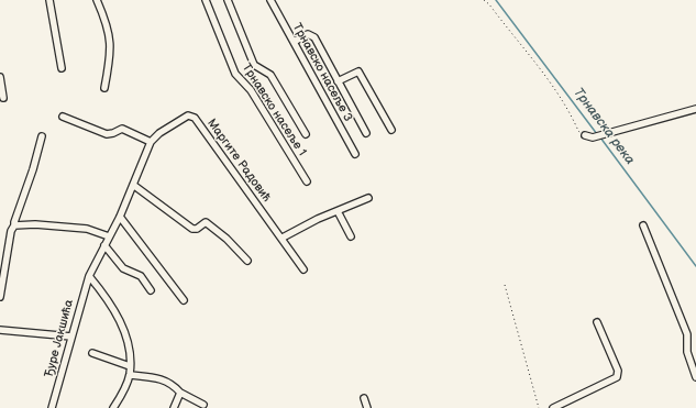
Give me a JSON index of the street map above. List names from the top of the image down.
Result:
{
  "streets": {
    "street": [
      "Трнавско насеље 3",
      "Трнавско насеље 1",
      "Маргите Радовић",
      "Ђуре Јакшића"
    ]
  },
  "crossings": [
    ["Маргите Радовић", "Ђуре Јакшића"]
  ],
  "water": ["Трнавска река"]
}
